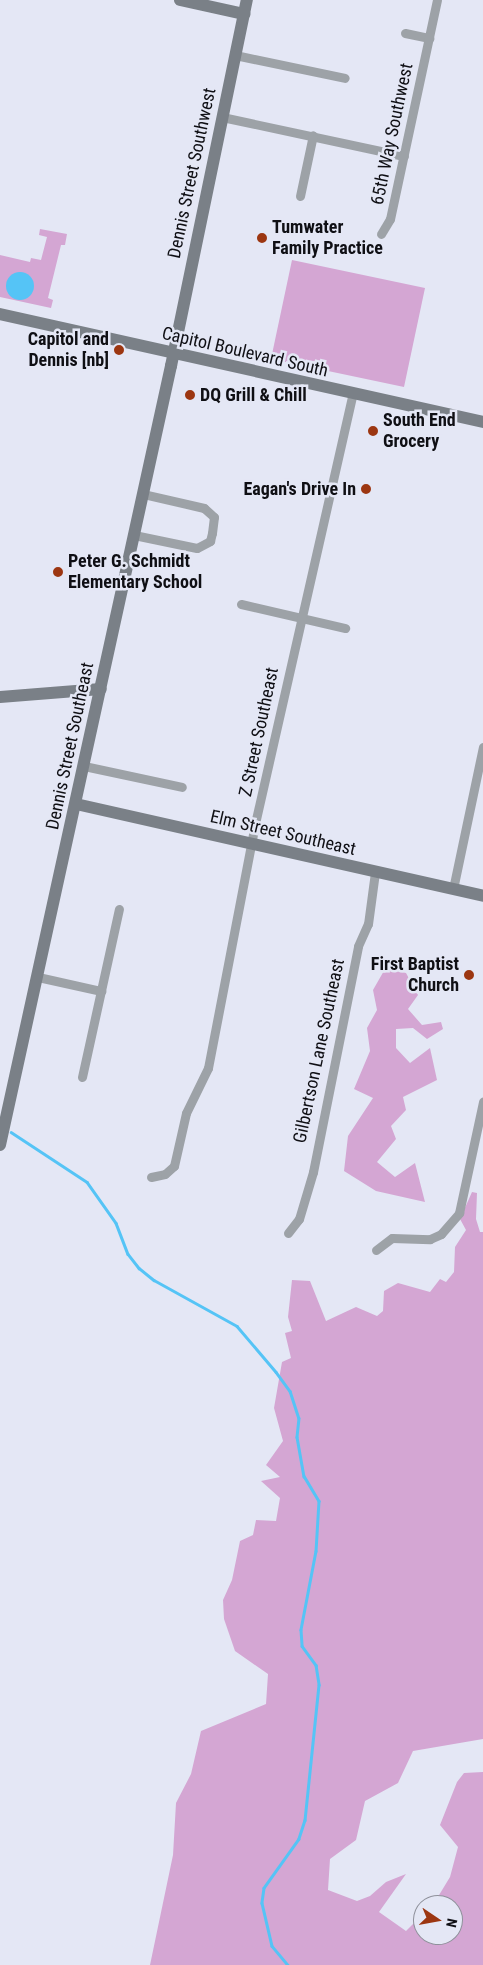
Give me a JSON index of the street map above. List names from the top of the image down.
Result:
{
  "streets": {
    "street": [
      "65th Way Southwest",
      "Dennis Street Southwest",
      "Capitol Boulevard South",
      "Z Street Southeast",
      "Dennis Street Southeast",
      "Elm Street Southeast",
      "Gilbertson Lane Southeast"
    ]
  },
  "crossings": [
    ["Dennis Street Southwest", "Capitol Boulevard South"],
    ["Dennis Street Southwest", "Dennis Street Southeast"],
    ["Capitol Boulevard South", "Z Street Southeast"],
    ["Capitol Boulevard South", "Dennis Street Southeast"],
    ["Z Street Southeast", "Elm Street Southeast"],
    ["Dennis Street Southeast", "Elm Street Southeast"],
    ["Elm Street Southeast", "Gilbertson Lane Southeast"]
  ],
  "places": [
    "Tumwater Family Practice",
    "Capitol and Dennis [nb]",
    "DQ Grill & Chill",
    "South End Grocery",
    "Eagan's Drive In",
    "Peter G. Schmidt Elementary School",
    "First Baptist Church"
  ],
  "north": "right"
}
